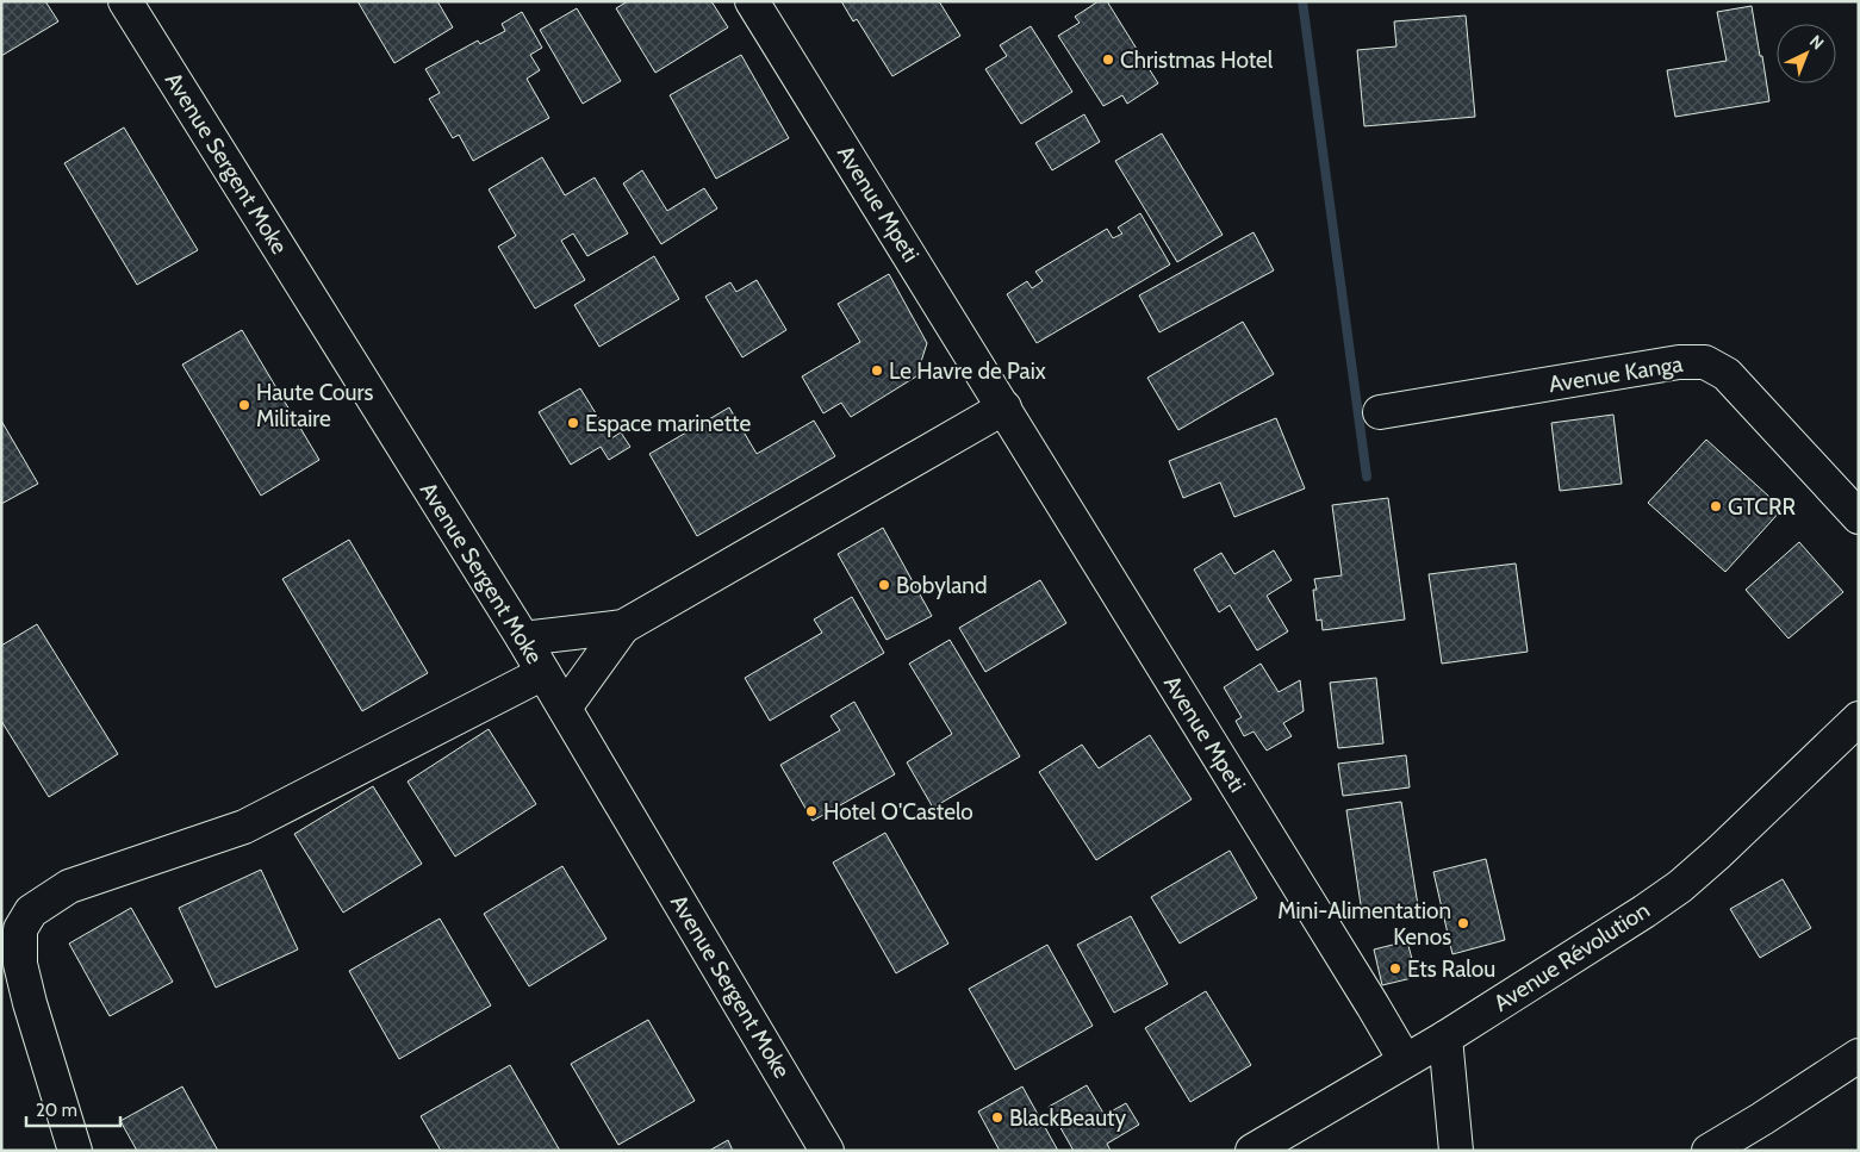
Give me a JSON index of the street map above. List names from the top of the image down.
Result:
{
  "streets": {
    "street": [
      "Avenue Sergent Moke",
      "Avenue Mpeti",
      "Avenue Kanga",
      "Avenue Révolution"
    ]
  },
  "crossings": [
    ["Avenue Mpeti", "Avenue Révolution"]
  ],
  "places": [
    "Christmas Hotel",
    "Le Havre de Paix",
    "Haute Cours Militaire",
    "Espace marinette",
    "GTCRR",
    "Bobyland",
    "Hotel O'Castelo",
    "Mini-Alimentation Kenos",
    "Ets Ralou",
    "BlackBeauty"
  ],
  "scale_bar": "20 m",
  "north": "top right"
}
